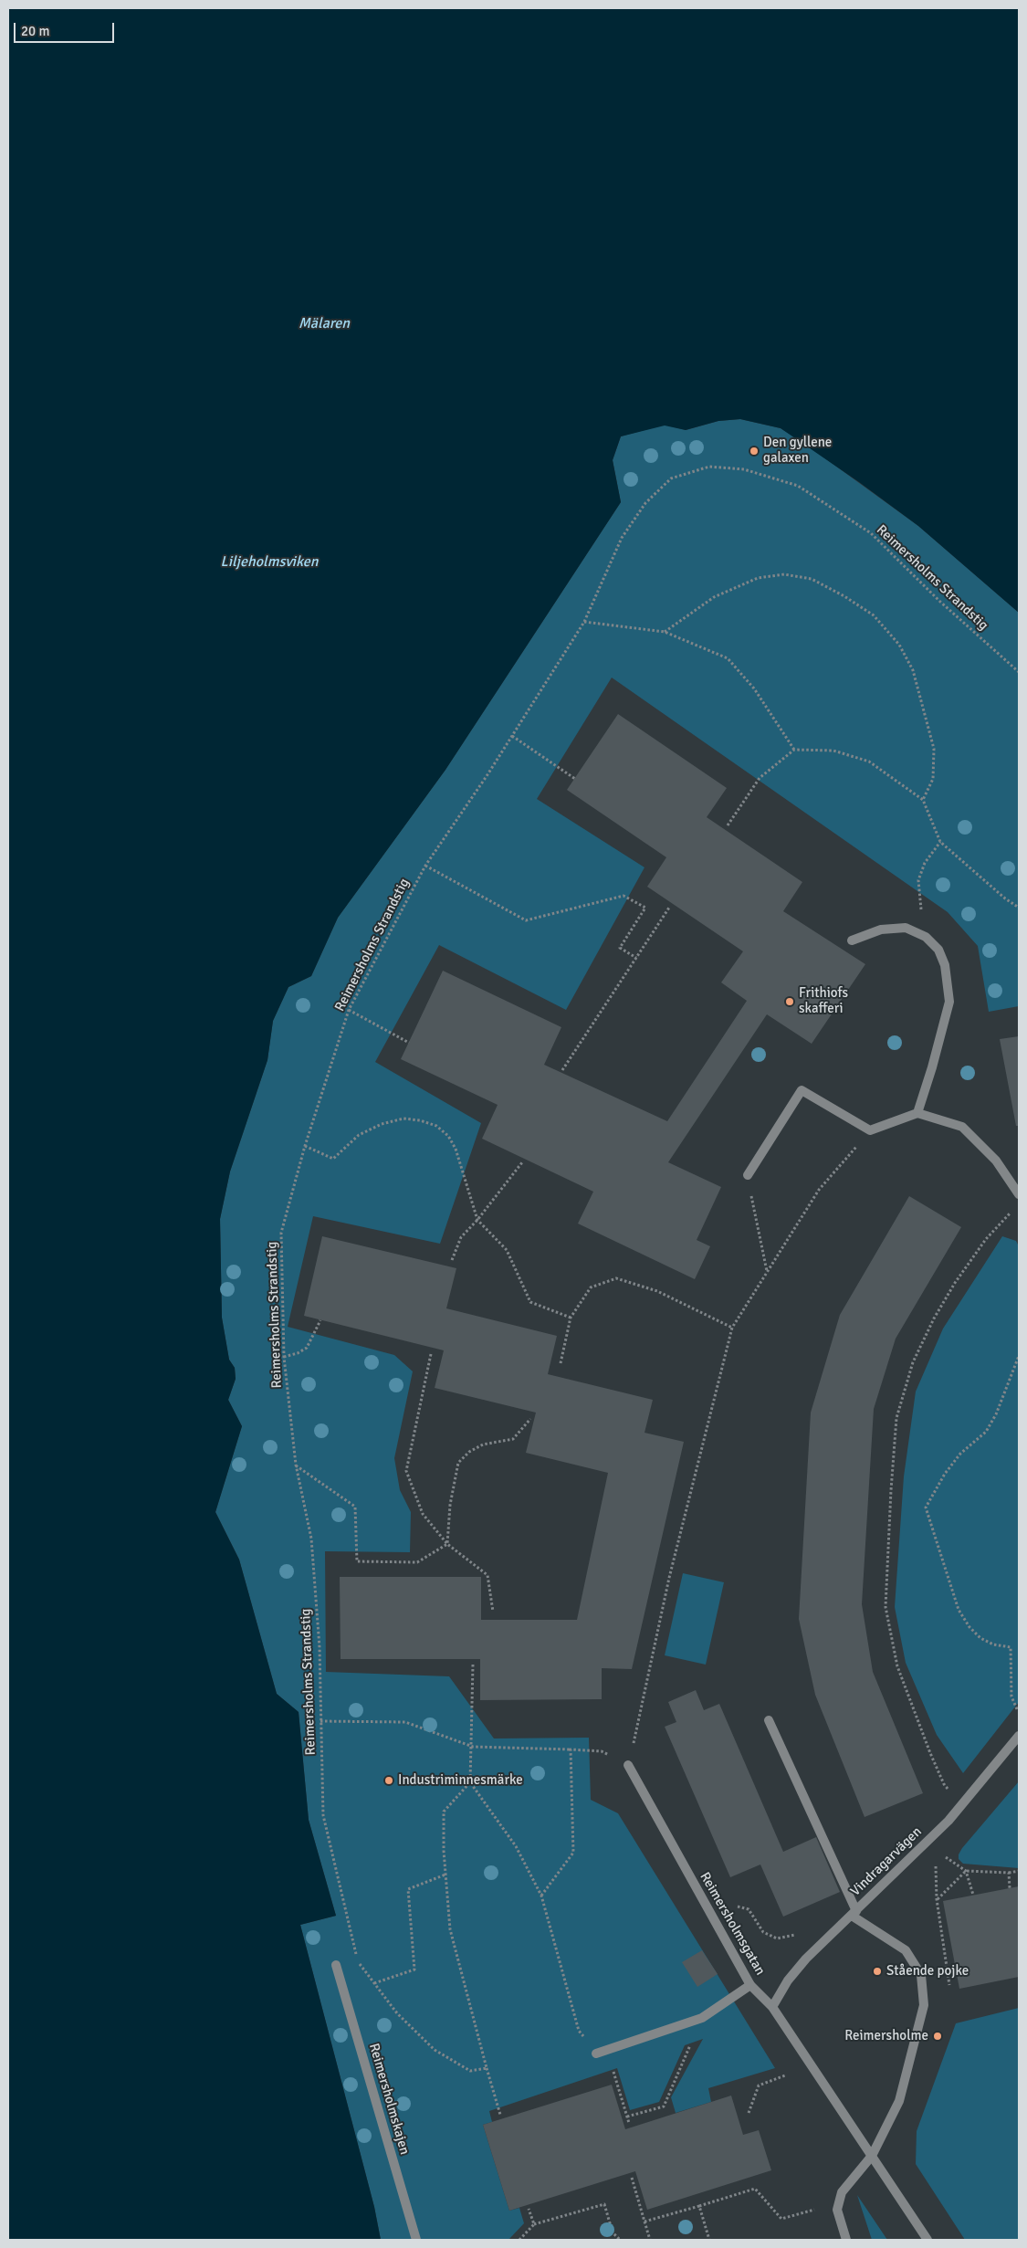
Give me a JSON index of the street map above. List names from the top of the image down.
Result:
{
  "streets": {
    "street": ["Vindragarvägen", "Reimersholmsgatan", "Reimersholmskajen"],
    "path": ["Reimersholms Strandstig"]
  },
  "crossings": [
    ["Vindragarvägen", "Reimersholmsgatan"]
  ],
  "water": ["Mälaren", "Liljeholmsviken"],
  "places": [
    "Den gyllene galaxen",
    "Frithiofs skafferi",
    "Industriminnesmärke",
    "Stående pojke",
    "Reimersholme"
  ],
  "scale_bar": "20 m"
}
